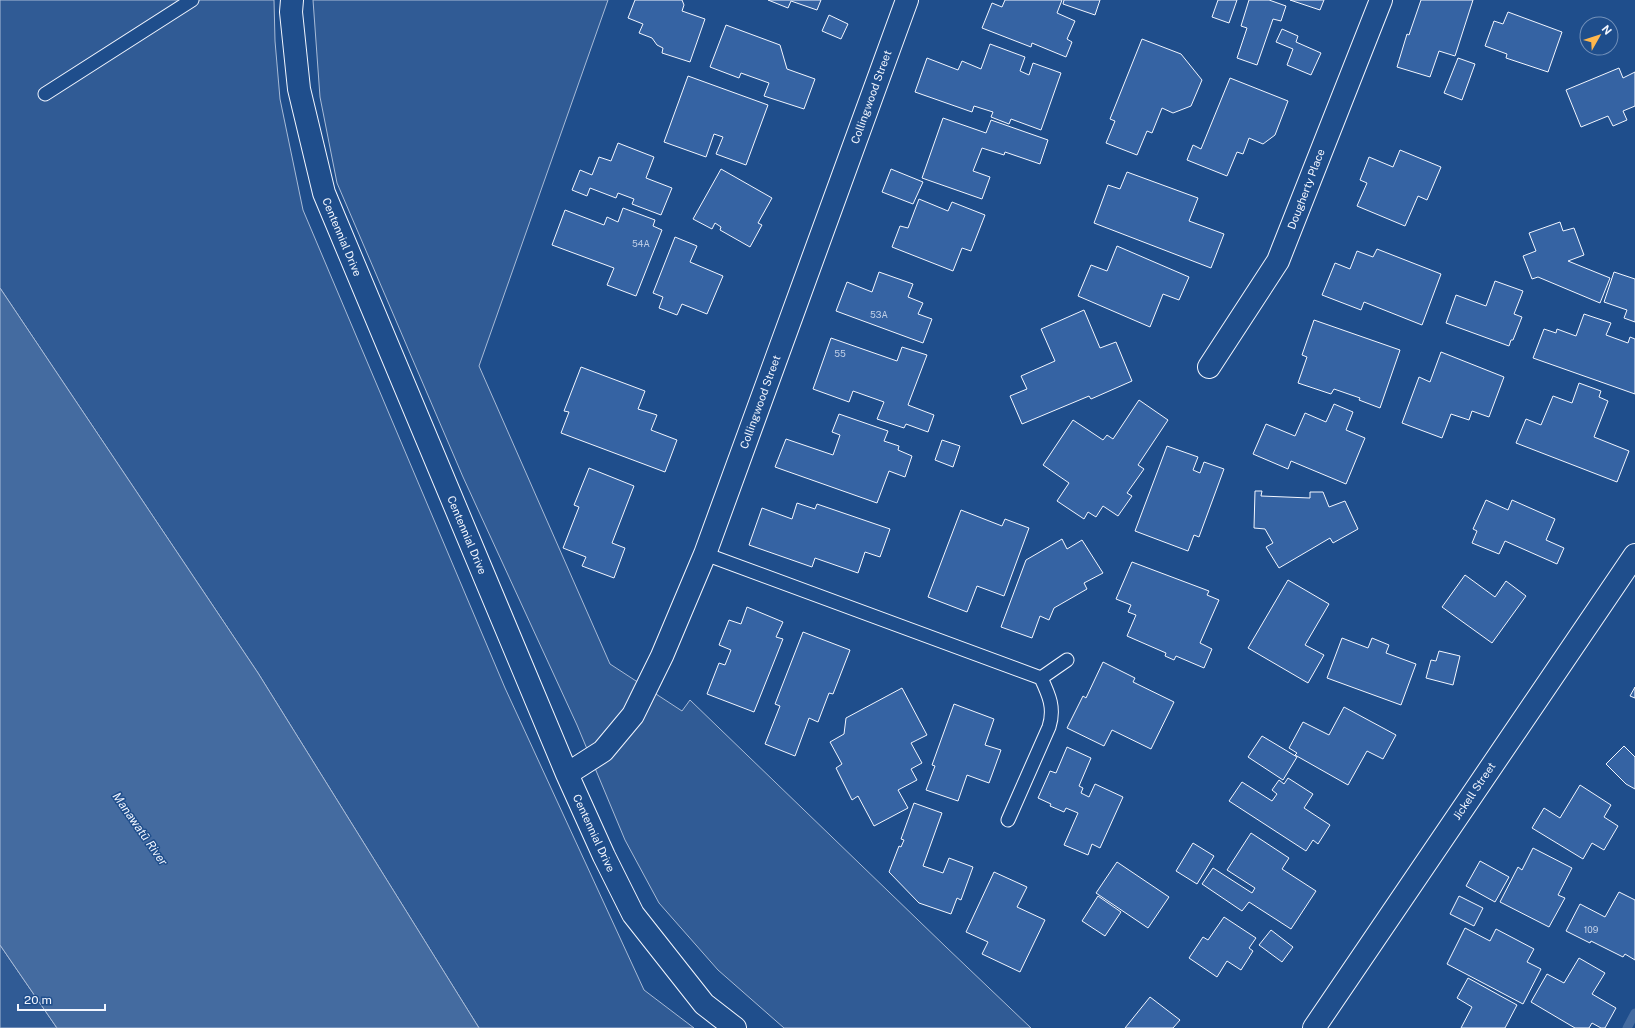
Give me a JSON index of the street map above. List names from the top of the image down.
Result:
{
  "streets": {
    "street": [
      "Collingwood Street",
      "Dougherty Place",
      "Centennial Drive",
      "Jickell Street"
    ]
  },
  "crossings": [
    ["Collingwood Street", "Centennial Drive"]
  ],
  "water": ["Manawatū River"],
  "house_numbers": [
    "54A",
    "53A",
    "55",
    "109"
  ],
  "scale_bar": "20 m",
  "north": "top right"
}
